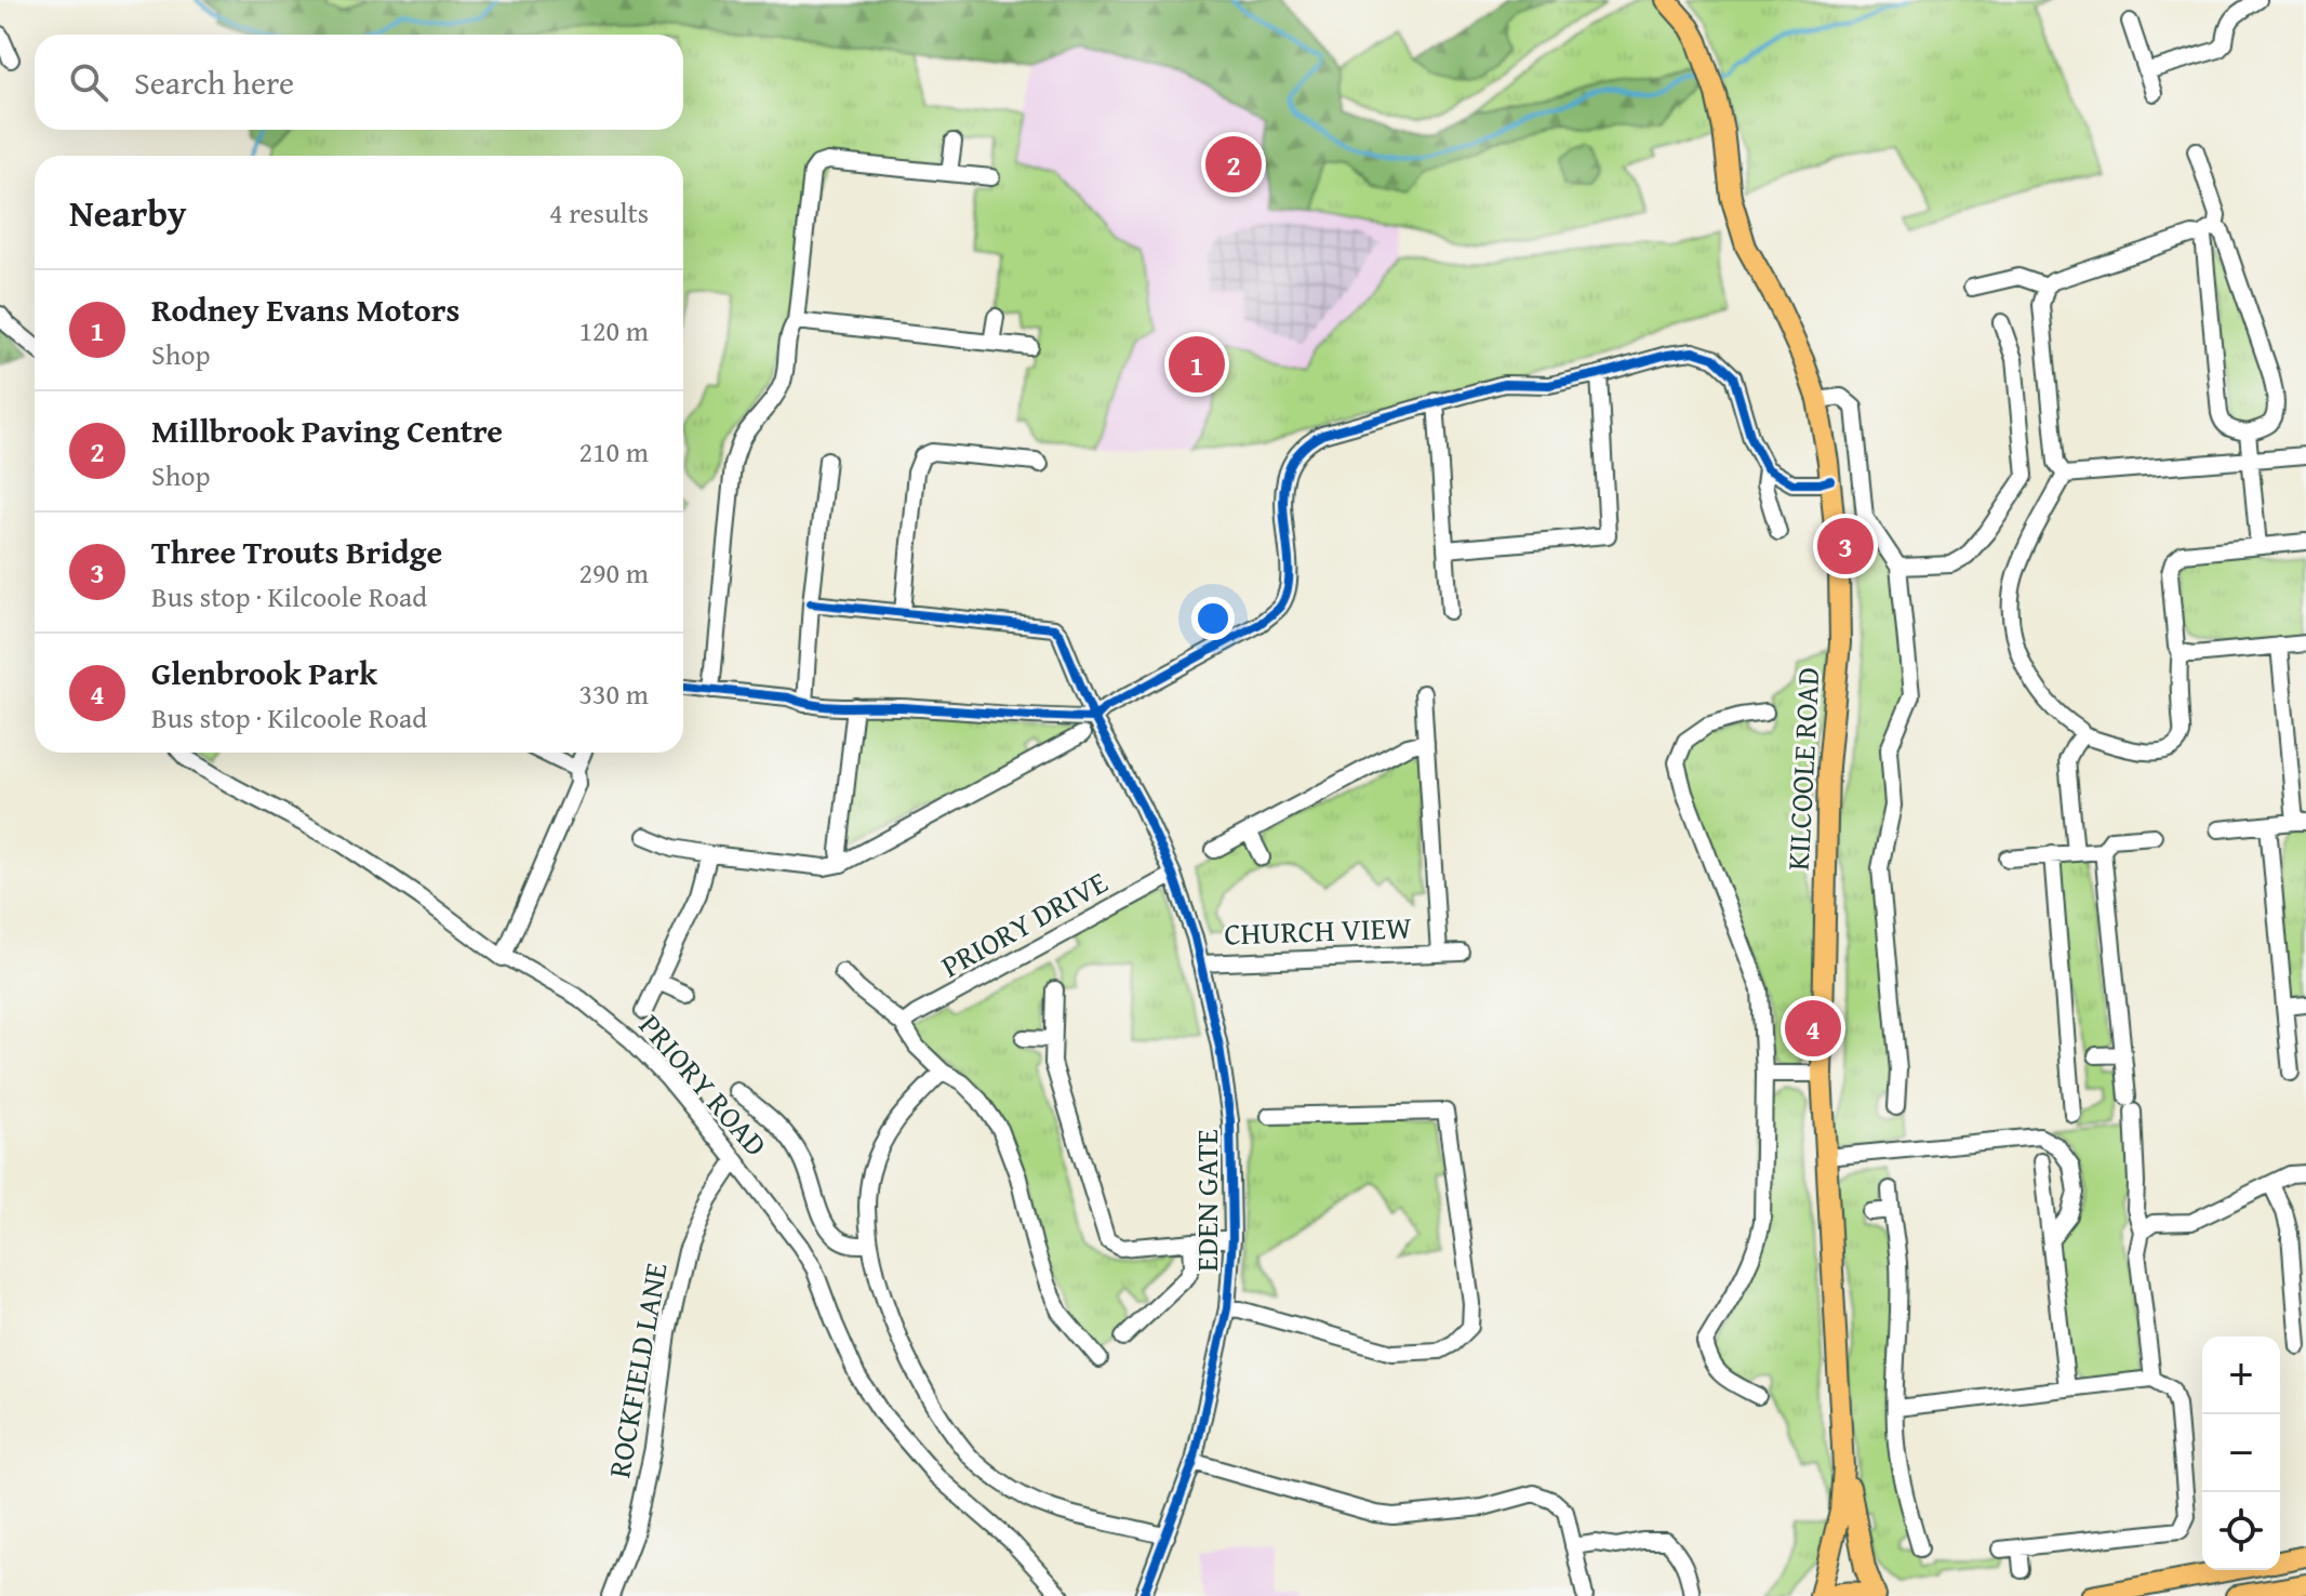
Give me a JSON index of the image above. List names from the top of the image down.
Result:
{
  "streets": {
    "main road": ["KILCOOLE ROAD"],
    "street": [
      "PRIORY DRIVE",
      "CHURCH VIEW",
      "PRIORY ROAD",
      "EDEN GATE",
      "ROCKFIELD LANE"
    ]
  },
  "crossings": [
    ["PRIORY DRIVE", "EDEN GATE"],
    ["CHURCH VIEW", "EDEN GATE"],
    ["PRIORY ROAD", "ROCKFIELD LANE"]
  ],
  "page": {
    "search": "Search here",
    "pins": [
      "2",
      "1",
      "3",
      "4"
    ],
    "heading": ["Nearby", "4 results"],
    "list": [
      {
        "mark": "1",
        "name": "Rodney Evans Motors",
        "note": "Shop",
        "value": "120 m"
      },
      {
        "mark": "2",
        "name": "Millbrook Paving Centre",
        "note": "Shop",
        "value": "210 m"
      },
      {
        "mark": "3",
        "name": "Three Trouts Bridge",
        "note": "Bus stop · Kilcoole Road",
        "value": "290 m"
      },
      {
        "mark": "4",
        "name": "Glenbrook Park",
        "note": "Bus stop · Kilcoole Road",
        "value": "330 m"
      }
    ],
    "map_buttons": ["+", "−"]
  }
}
